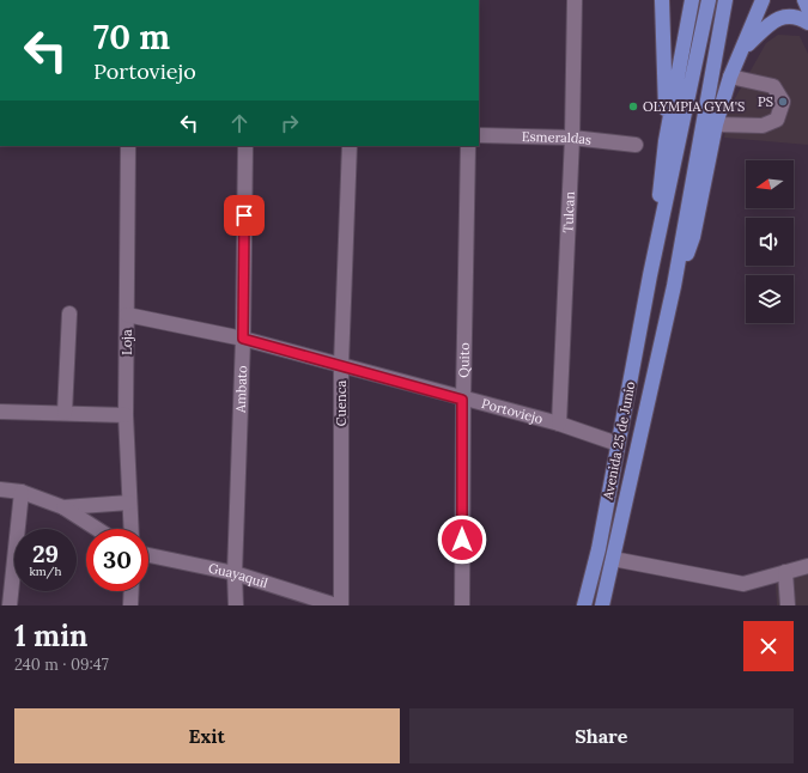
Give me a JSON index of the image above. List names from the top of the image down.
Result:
{
  "streets": {
    "main road": ["Avenida 25 de Junio"],
    "street": [
      "Esmeraldas",
      "Tulcan",
      "Loja",
      "Quito",
      "Ambato",
      "Cuenca",
      "Portoviejo",
      "Guayaquil"
    ]
  },
  "crossings": [
    ["Esmeraldas", "Tulcan"],
    ["Tulcan", "Portoviejo"],
    ["Loja", "Portoviejo"],
    ["Quito", "Portoviejo"],
    ["Ambato", "Portoviejo"],
    ["Ambato", "Guayaquil"],
    ["Cuenca", "Portoviejo"],
    ["Portoviejo", "Avenida 25 de Junio"]
  ],
  "places": ["PS", "OLYMPIA GYM'S"],
  "north": "left",
  "page": {
    "turn": ["70 m", "Portoviejo"],
    "speed": "29 km/h",
    "limit": "30",
    "heading": ["1 min", "240 m · 09:47"],
    "buttons": ["Exit", "Share"]
  }
}
